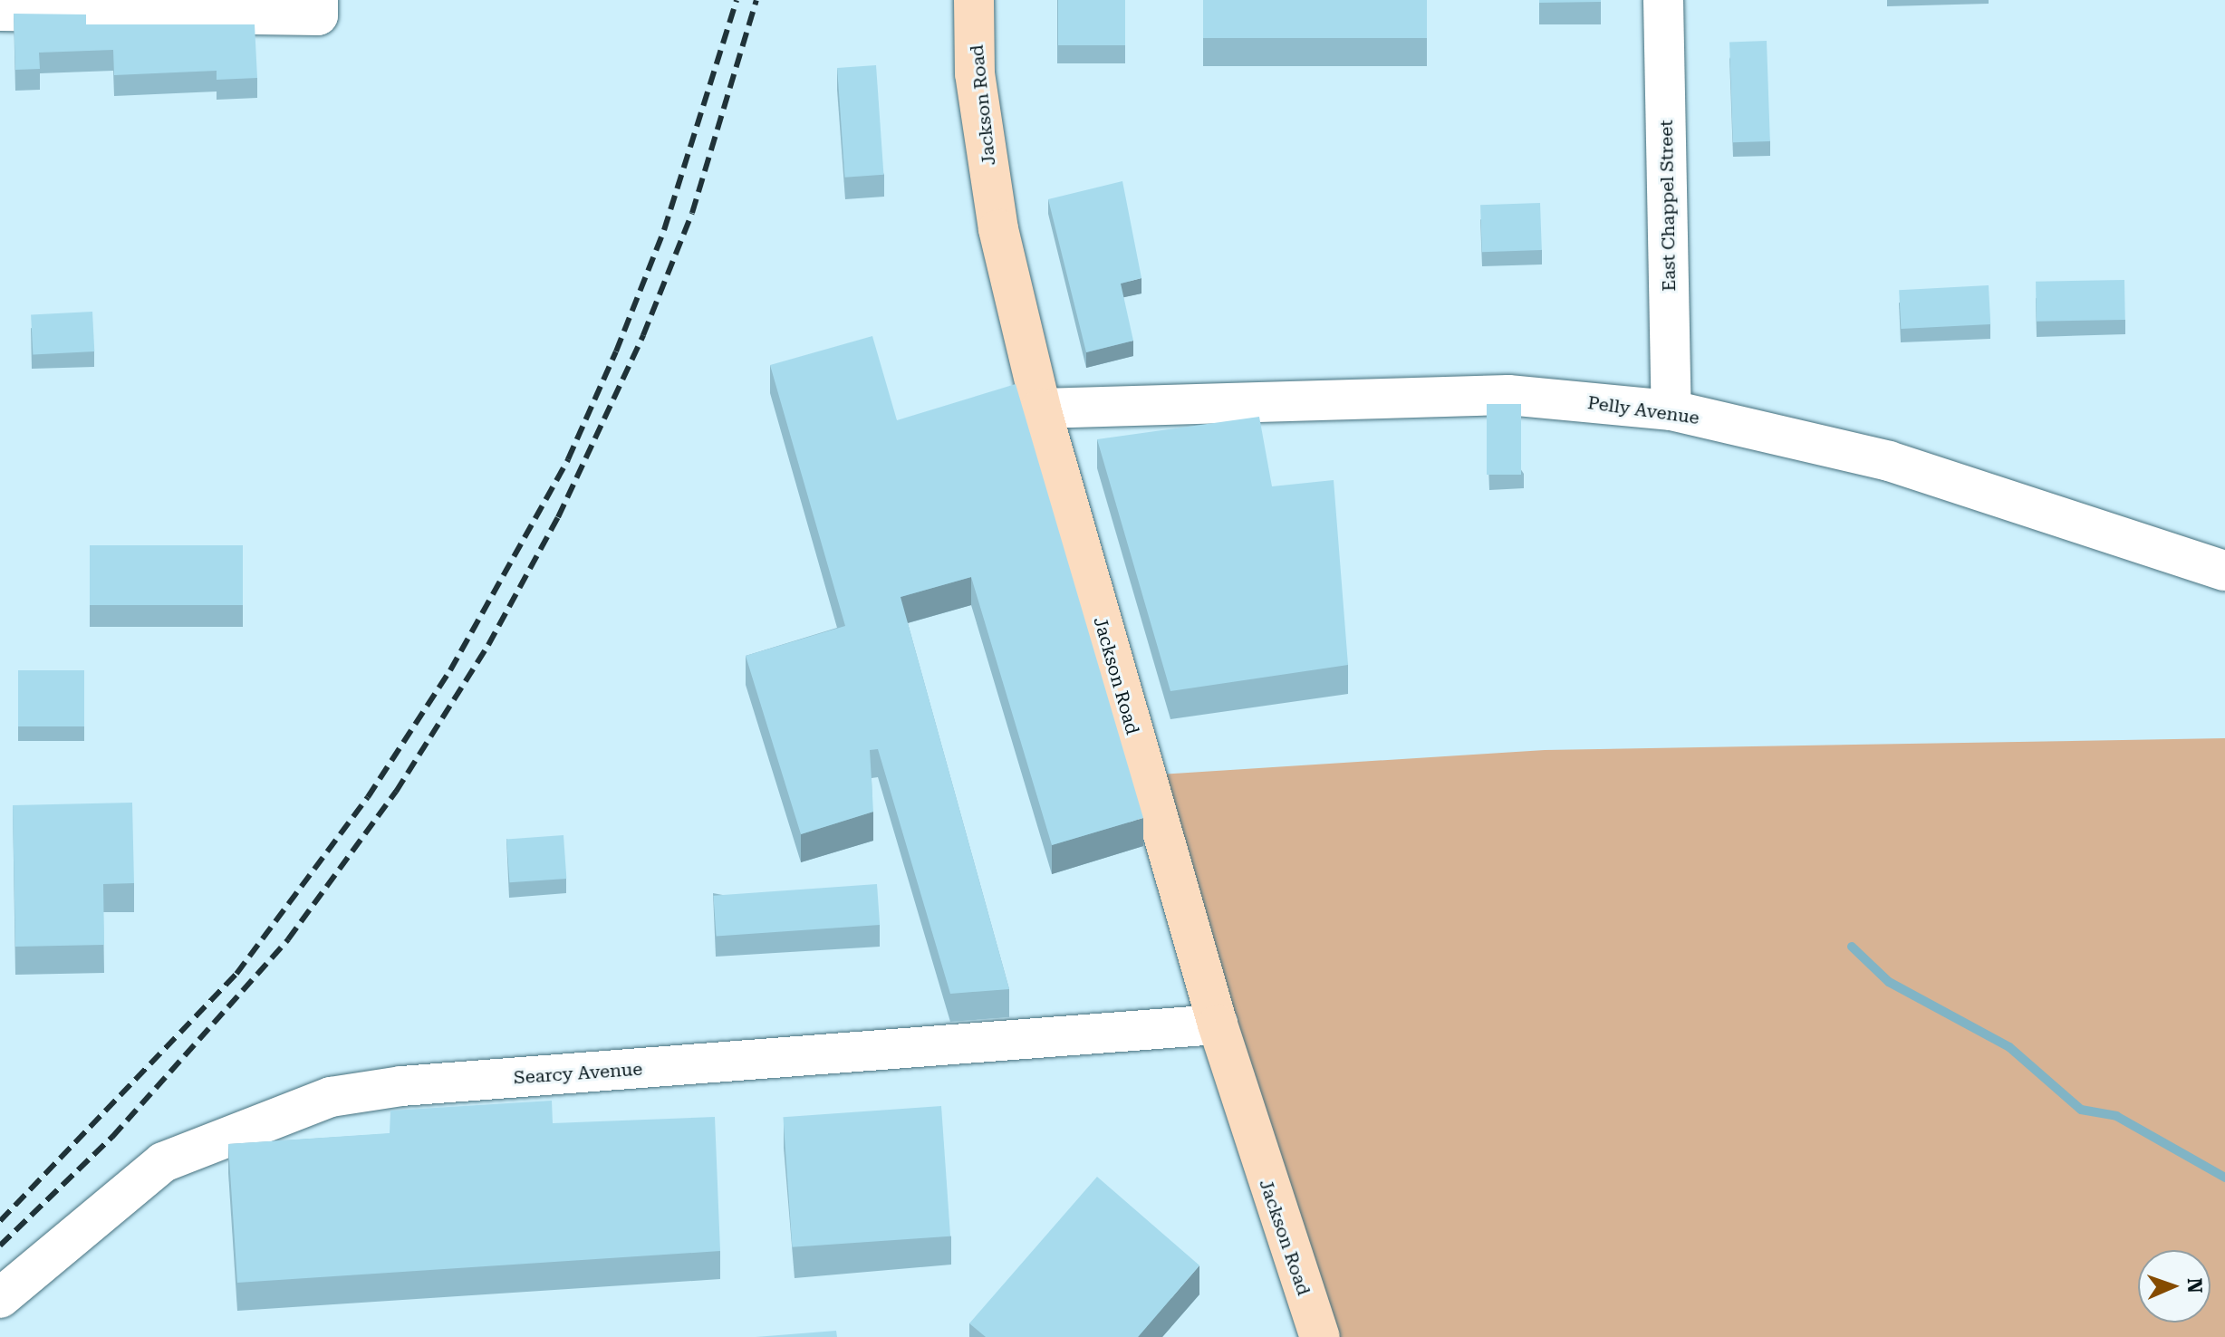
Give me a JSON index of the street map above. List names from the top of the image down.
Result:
{
  "streets": {
    "main road": ["Jackson Road"],
    "street": ["East Chappel Street", "Pelly Avenue", "Searcy Avenue"]
  },
  "crossings": [
    ["Jackson Road", "Pelly Avenue"],
    ["Jackson Road", "Searcy Avenue"],
    ["East Chappel Street", "Pelly Avenue"]
  ],
  "north": "right"
}
